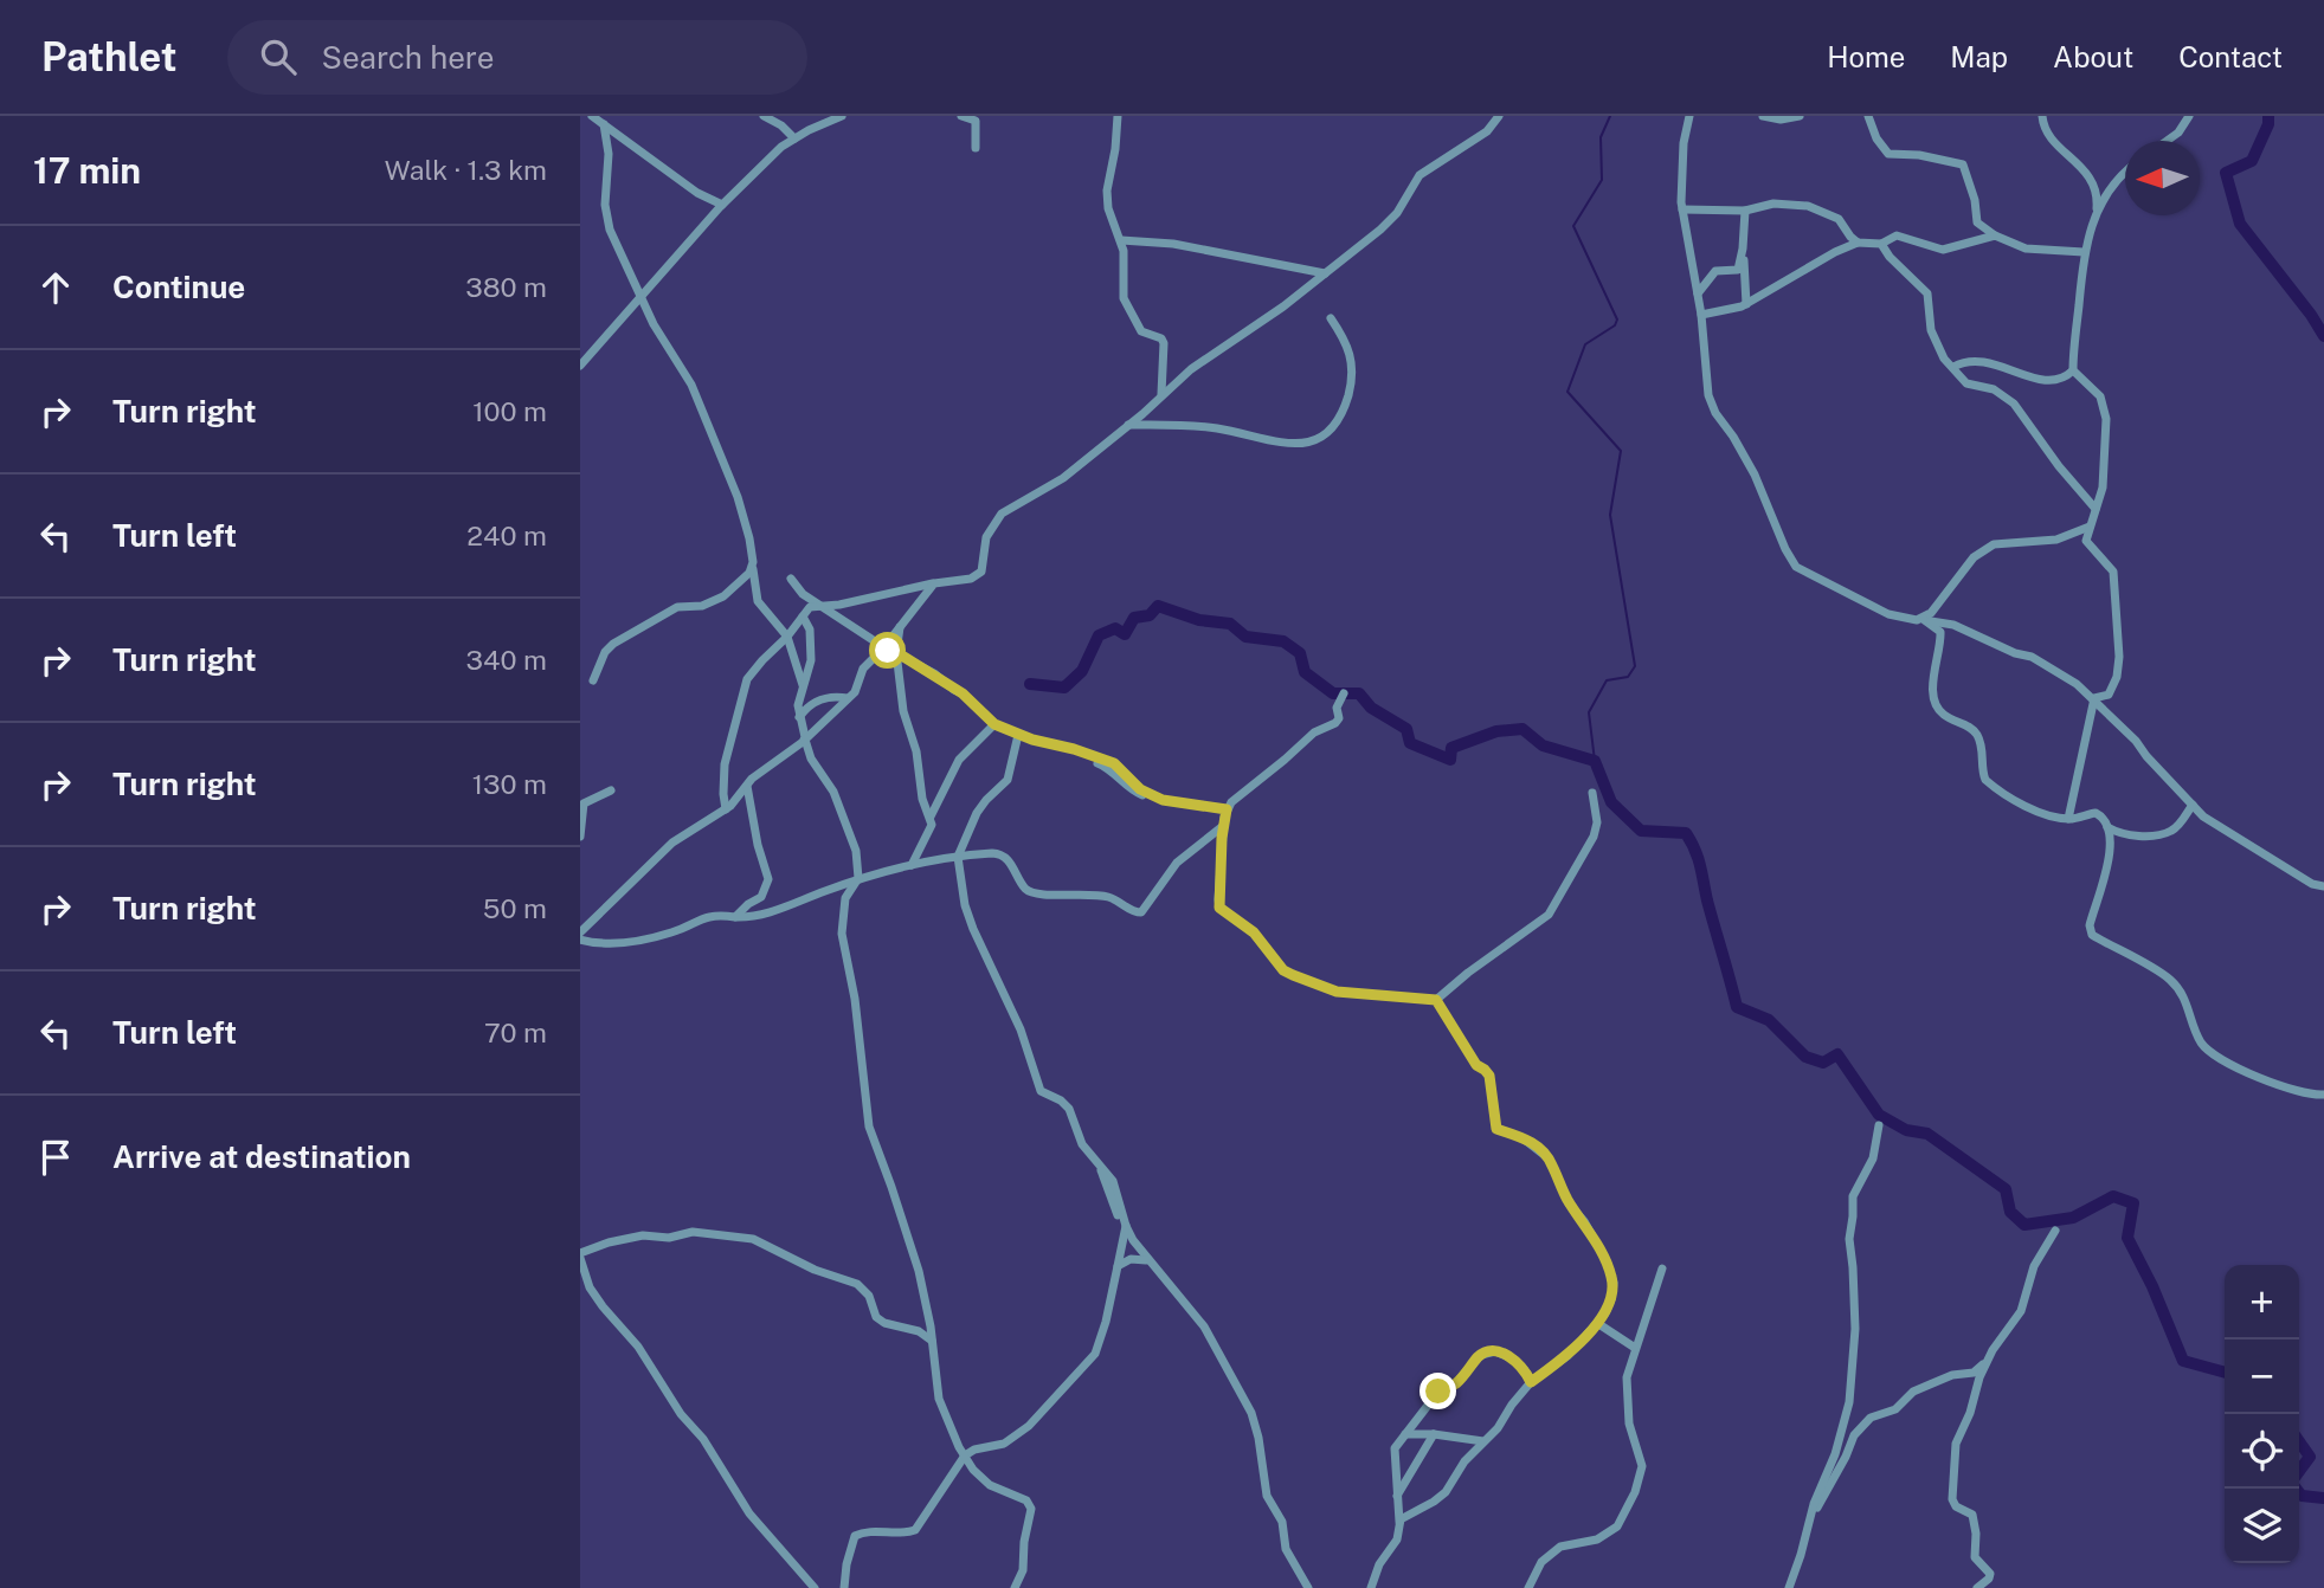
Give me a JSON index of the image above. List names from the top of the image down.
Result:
{
  "north": "left",
  "page": {
    "header": "Pathlet",
    "search": "Search here",
    "nav": [
      "Home",
      "Map",
      "About",
      "Contact"
    ],
    "heading": ["17 min", "Walk · 1.3 km"],
    "list": [
      ["Continue", "380 m"],
      ["Turn right", "100 m"],
      ["Turn left", "240 m"],
      ["Turn right", "340 m"],
      ["Turn right", "130 m"],
      ["Turn right", "50 m"],
      ["Turn left", "70 m"],
      "Arrive at destination"
    ],
    "map_buttons": ["+", "−"]
  }
}
